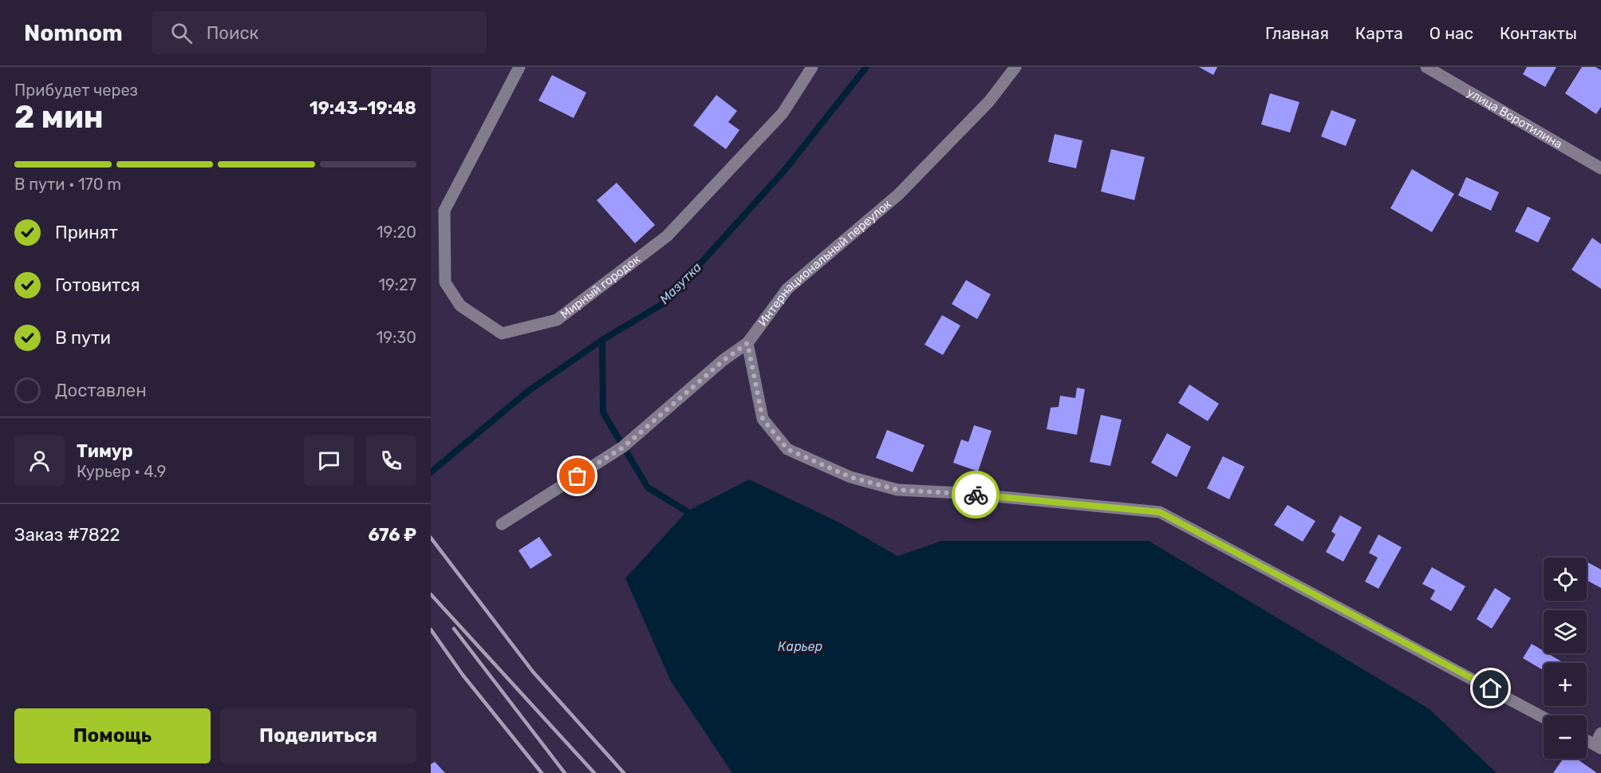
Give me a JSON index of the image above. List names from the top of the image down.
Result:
{
  "streets": {
    "street": ["улица Воротилина", "Интернациональный переулок", "Мирный городок"]
  },
  "water": ["Мазутка", "Карьер"],
  "page": {
    "header": "Nomnom",
    "search": "Поиск",
    "nav": [
      "Главная",
      "Карта",
      "О нас",
      "Контакты"
    ],
    "heading": ["2 мин", "Прибудет через", "19:43–19:48"],
    "panel": [
      "Тимур",
      "Курьер · 4.9",
      "Заказ #7822",
      "676 ₽"
    ],
    "bar": "В пути · 170 m",
    "list": [
      ["Принят", "19:20"],
      ["Готовится", "19:27"],
      ["В пути", "19:30"],
      "Доставлен"
    ],
    "map_buttons": ["+", "−"],
    "buttons": ["Помощь", "Поделиться"]
  }
}
